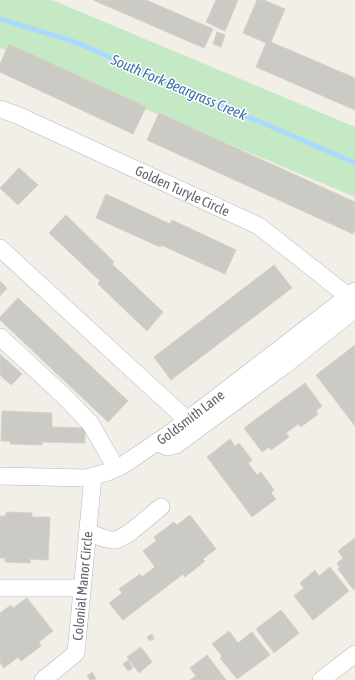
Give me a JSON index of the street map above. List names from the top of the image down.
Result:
{
  "streets": {
    "street": ["Golden Turyle Circle", "Goldsmith Lane", "Colonial Manor Circle"]
  },
  "crossings": [
    ["Golden Turyle Circle", "Goldsmith Lane"],
    ["Goldsmith Lane", "Colonial Manor Circle"]
  ],
  "water": ["South Fork Beargrass Creek"]
}
